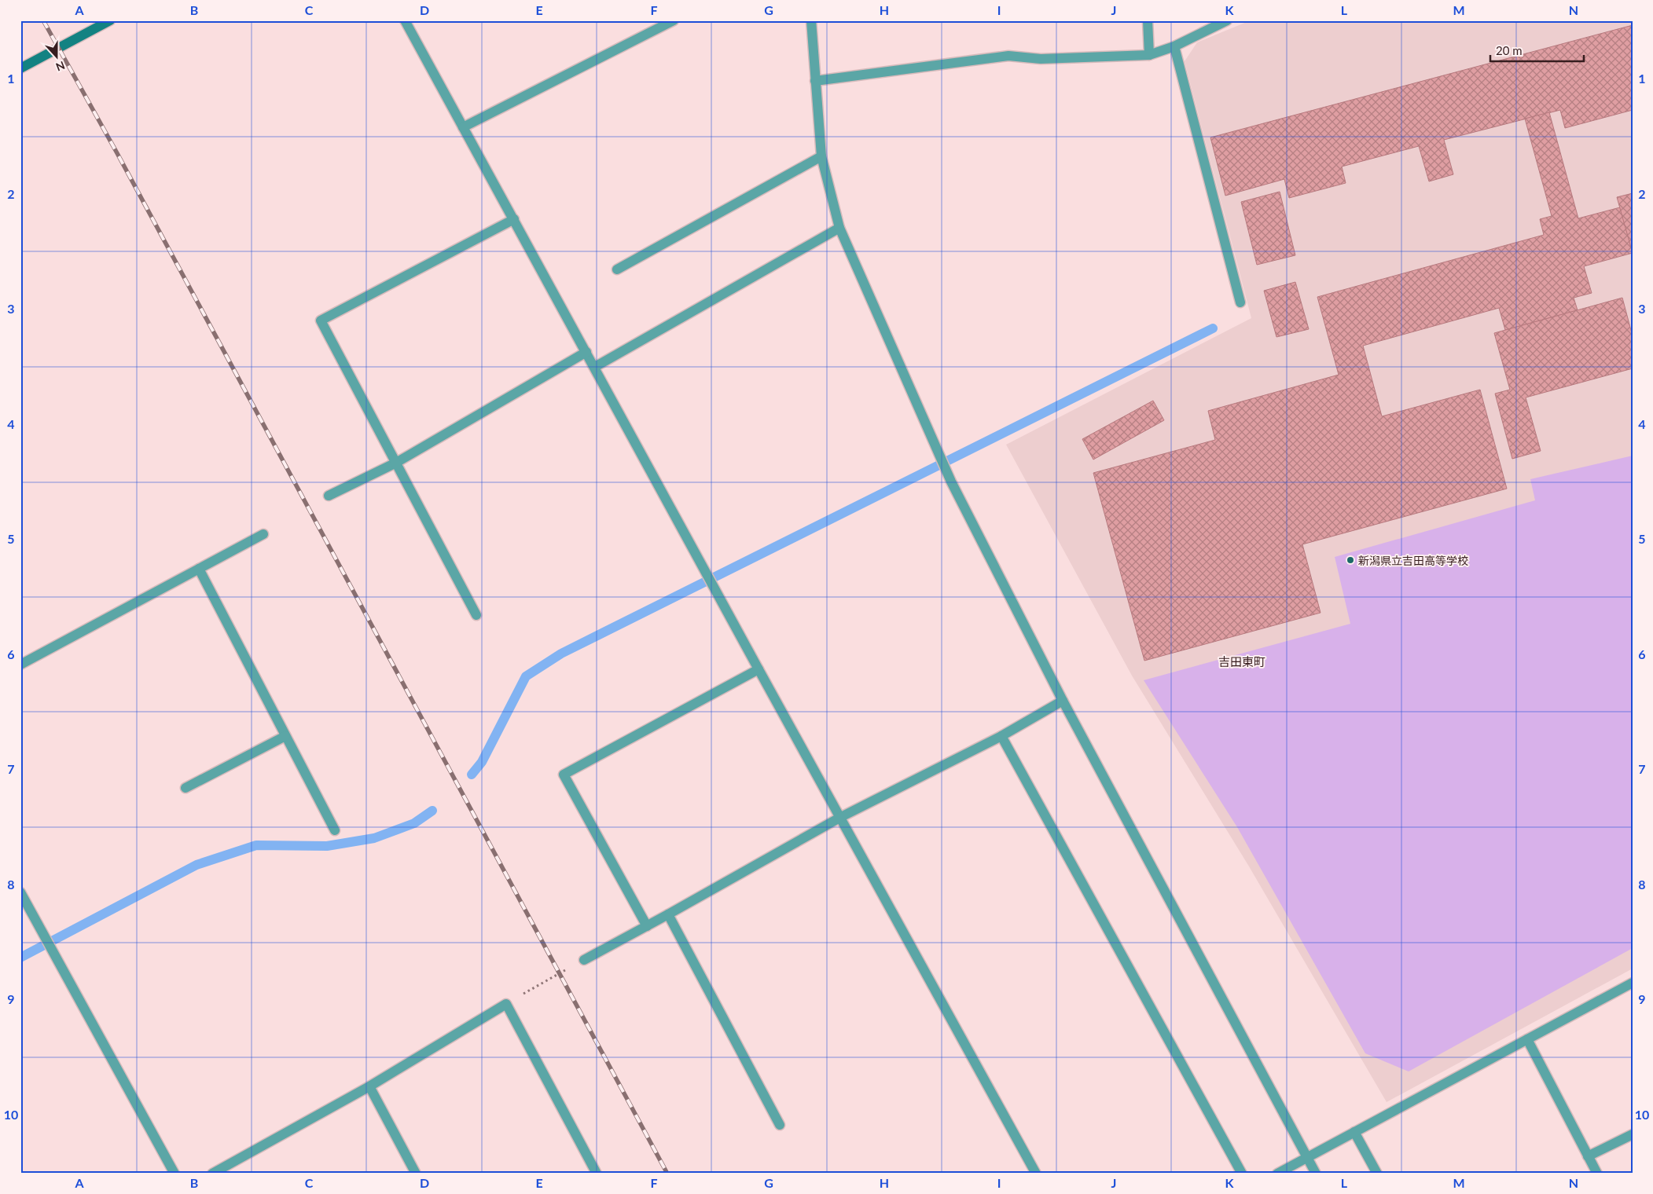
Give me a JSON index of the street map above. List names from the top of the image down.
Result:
{
  "districts": ["吉田東町"],
  "places": ["新潟県立吉田高等学校"],
  "scale_bar": "20 m",
  "north": "bottom",
  "grid": {
    "columns": [
      "A",
      "B",
      "C",
      "D",
      "E",
      "F",
      "G",
      "H",
      "I",
      "J",
      "K",
      "L",
      "M",
      "N"
    ],
    "rows": [
      "1",
      "2",
      "3",
      "4",
      "5",
      "6",
      "7",
      "8",
      "9",
      "10"
    ]
  }
}
